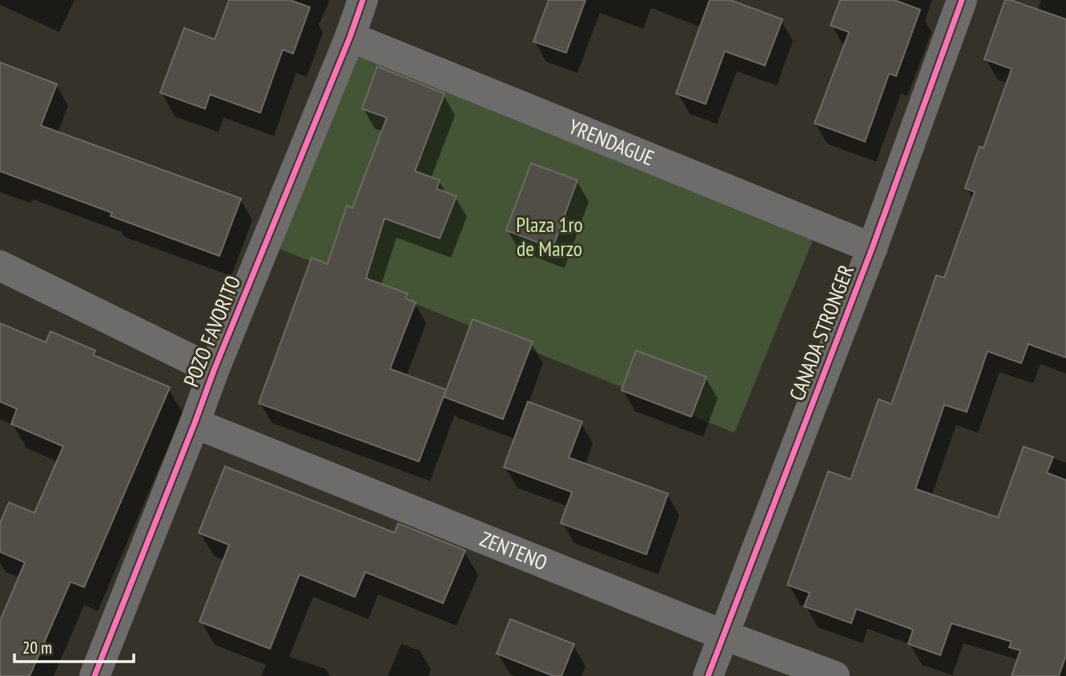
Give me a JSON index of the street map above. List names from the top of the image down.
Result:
{
  "streets": {
    "street": [
      "YRENDAGUE",
      "POZO FAVORITO",
      "CANADA STRONGER",
      "ZENTENO"
    ]
  },
  "crossings": [
    ["YRENDAGUE", "POZO FAVORITO"],
    ["YRENDAGUE", "CANADA STRONGER"],
    ["POZO FAVORITO", "ZENTENO"],
    ["CANADA STRONGER", "ZENTENO"]
  ],
  "parks": ["Plaza 1ro de Marzo"],
  "scale_bar": "20 m"
}
